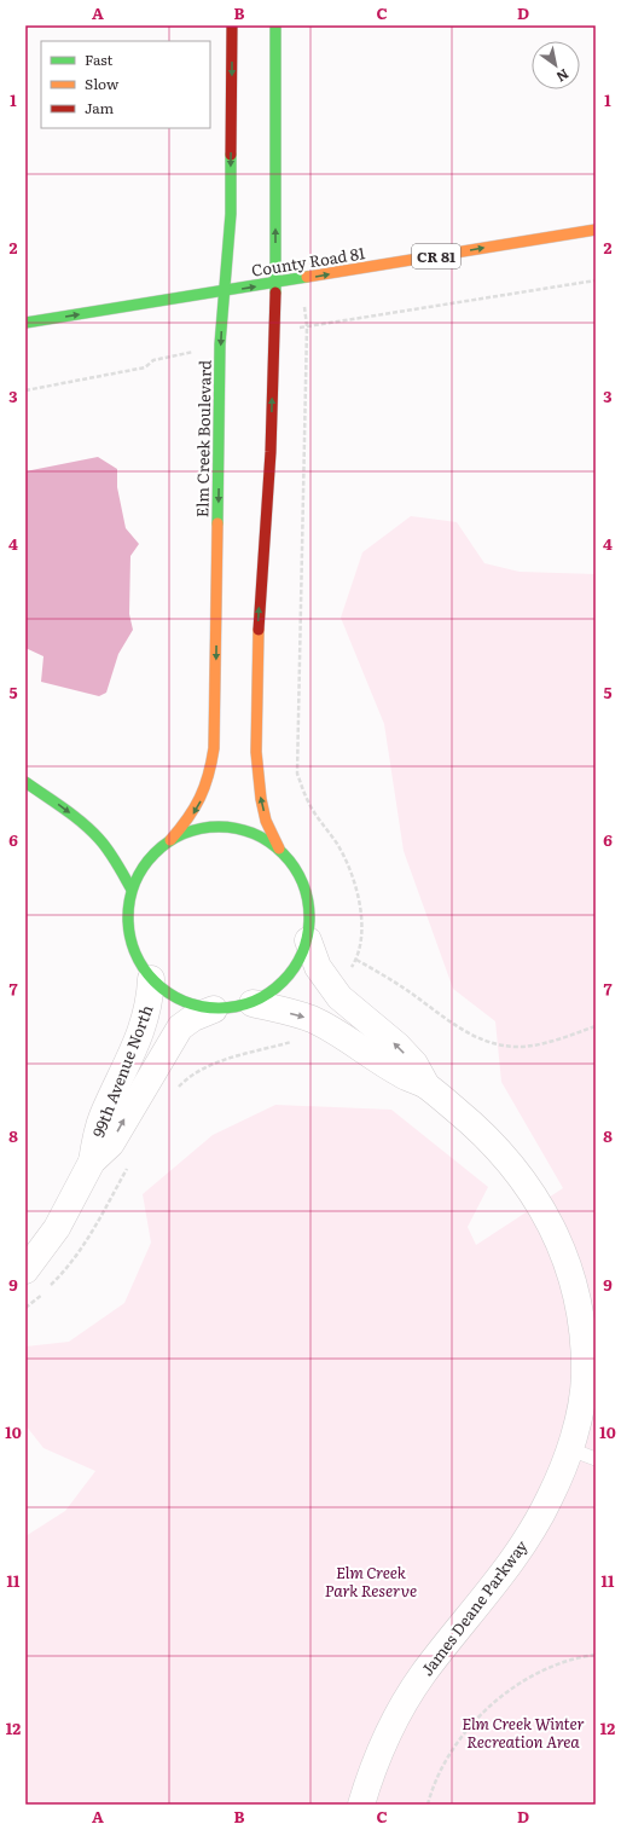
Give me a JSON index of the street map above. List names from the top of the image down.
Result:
{
  "streets": {
    "main road": ["CR 81", "County Road 81", "Elm Creek Boulevard"],
    "street": ["99th Avenue North", "James Deane Parkway"]
  },
  "crossings": [
    ["County Road 81", "Elm Creek Boulevard"],
    ["Elm Creek Boulevard", "99th Avenue North"],
    ["Elm Creek Boulevard", "James Deane Parkway"]
  ],
  "one_way": ["County Road 81"],
  "parks": ["Elm Creek Park Reserve", "Elm Creek Winter Recreation Area"],
  "legend": ["Fast", "Slow", "Jam"],
  "north": "bottom right",
  "grid": {
    "columns": [
      "A",
      "B",
      "C",
      "D"
    ],
    "rows": [
      "1",
      "2",
      "3",
      "4",
      "5",
      "6",
      "7",
      "8",
      "9",
      "10",
      "11",
      "12"
    ]
  }
}
